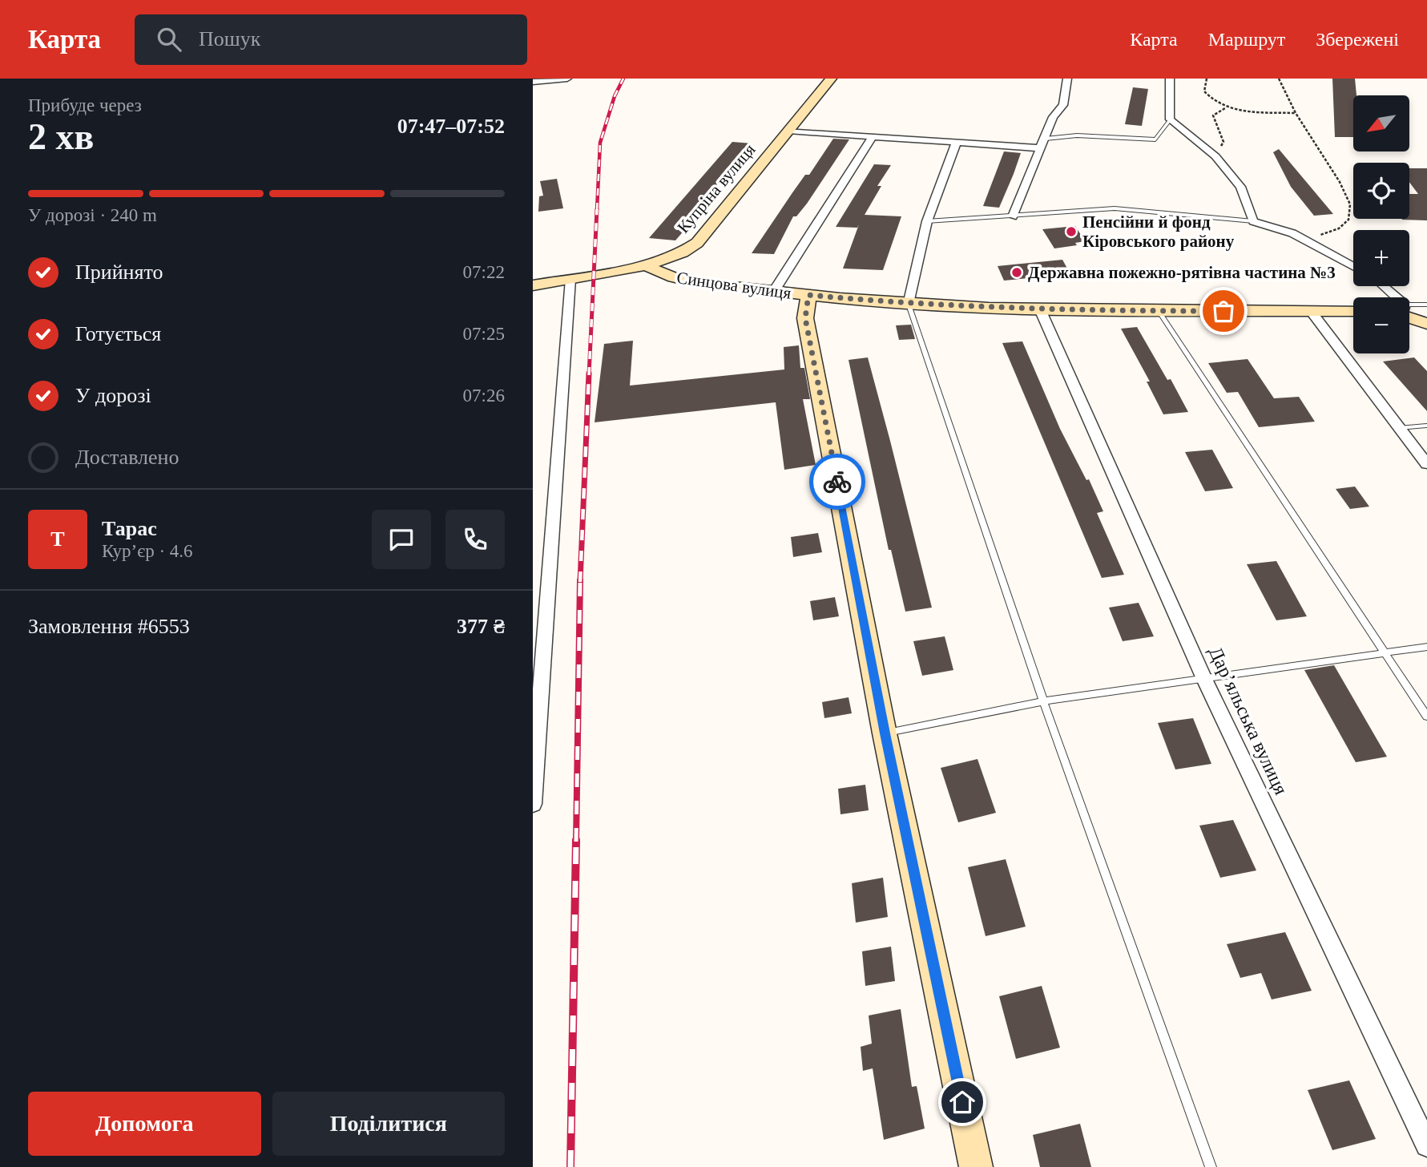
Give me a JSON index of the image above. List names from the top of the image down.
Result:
{
  "streets": {
    "street": ["Купріна вулиця", "Синцова вулиця", "Дар’яльська вулиця"]
  },
  "crossings": [
    ["Купріна вулиця", "Синцова вулиця"],
    ["Синцова вулиця", "Дар’яльська вулиця"]
  ],
  "places": ["Пенсійни й фонд Кіровського району", "Державна пожежно-рятівна частина №3"],
  "north": "bottom left",
  "page": {
    "header": "Карта",
    "search": "Пошук",
    "nav": ["Карта", "Маршрут", "Збережені"],
    "heading": ["2 хв", "Прибуде через", "07:47–07:52"],
    "panel": [
      "Тарас",
      "Кур’єр · 4.6",
      "Замовлення #6553",
      "377 ₴"
    ],
    "map_buttons": ["+", "−"],
    "bar": "У дорозі · 240 m",
    "list": [
      ["Прийнято", "07:22"],
      ["Готується", "07:25"],
      ["У дорозі", "07:26"],
      "Доставлено"
    ],
    "round": "Т",
    "buttons": ["Допомога", "Поділитися"]
  }
}
